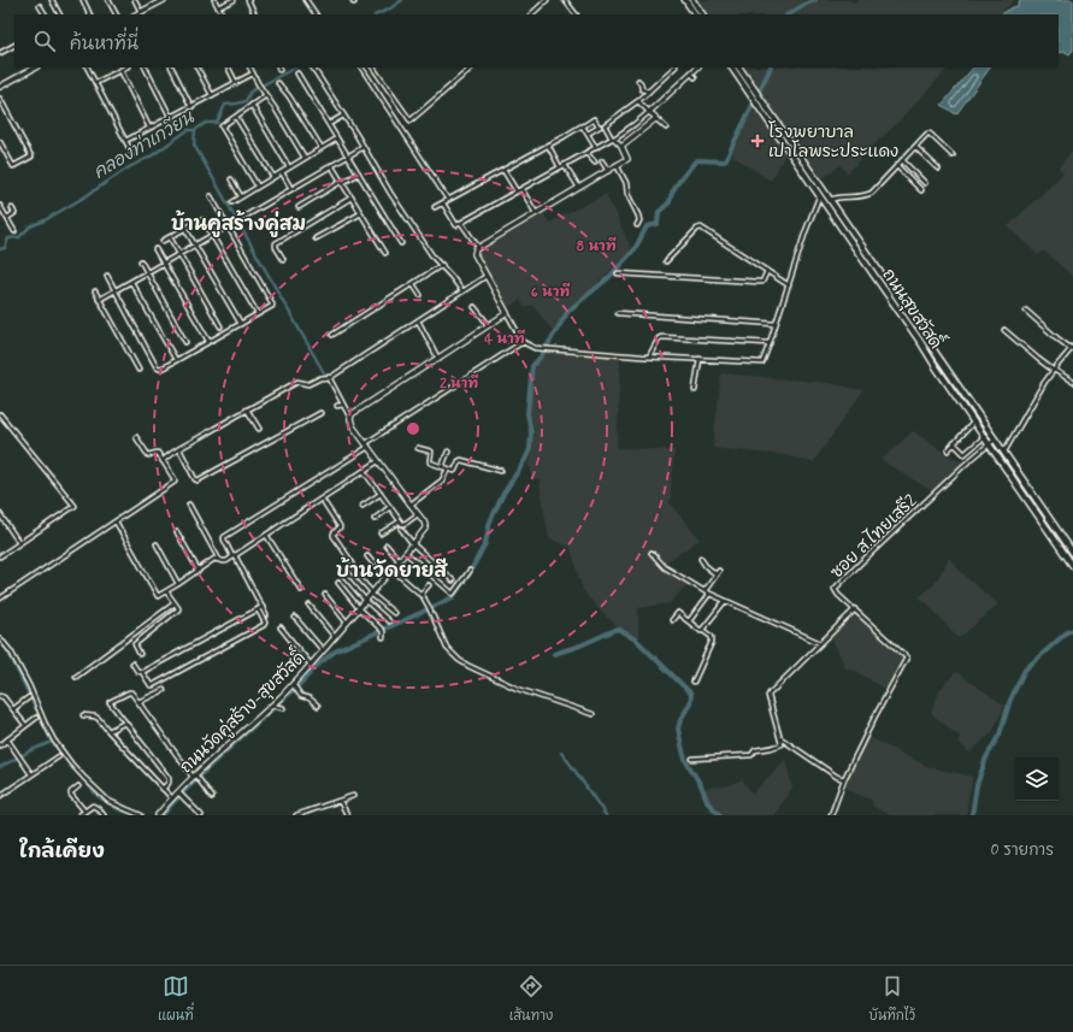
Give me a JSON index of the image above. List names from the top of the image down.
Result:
{
  "streets": {
    "main road": ["ถนนสุขสวัสดิ์"],
    "street": ["ซอย ส.ไทยเสรี2", "ถนนวัดคู่สร้าง-สุขสวัสดิ์"]
  },
  "crossings": [
    ["ถนนสุขสวัสดิ์", "ซอย ส.ไทยเสรี2"]
  ],
  "districts": ["บ้านคู่สร้างคู่สม", "บ้านวัดยายสี"],
  "water": ["คลองท่าเกวียน"],
  "places": {
    "health": ["โรงพยาบาล เปาโลพระประแดง"]
  },
  "page": {
    "search": "ค้นหาที่นี่",
    "heading": ["ใกล้เคียง", "0 รายการ"],
    "nav": ["แผนที่", "เส้นทาง", "บันทึกไว้"]
  },
  "rings": [
    "8 นาที",
    "6 นาที",
    "4 นาที",
    "2 นาที"
  ]
}
